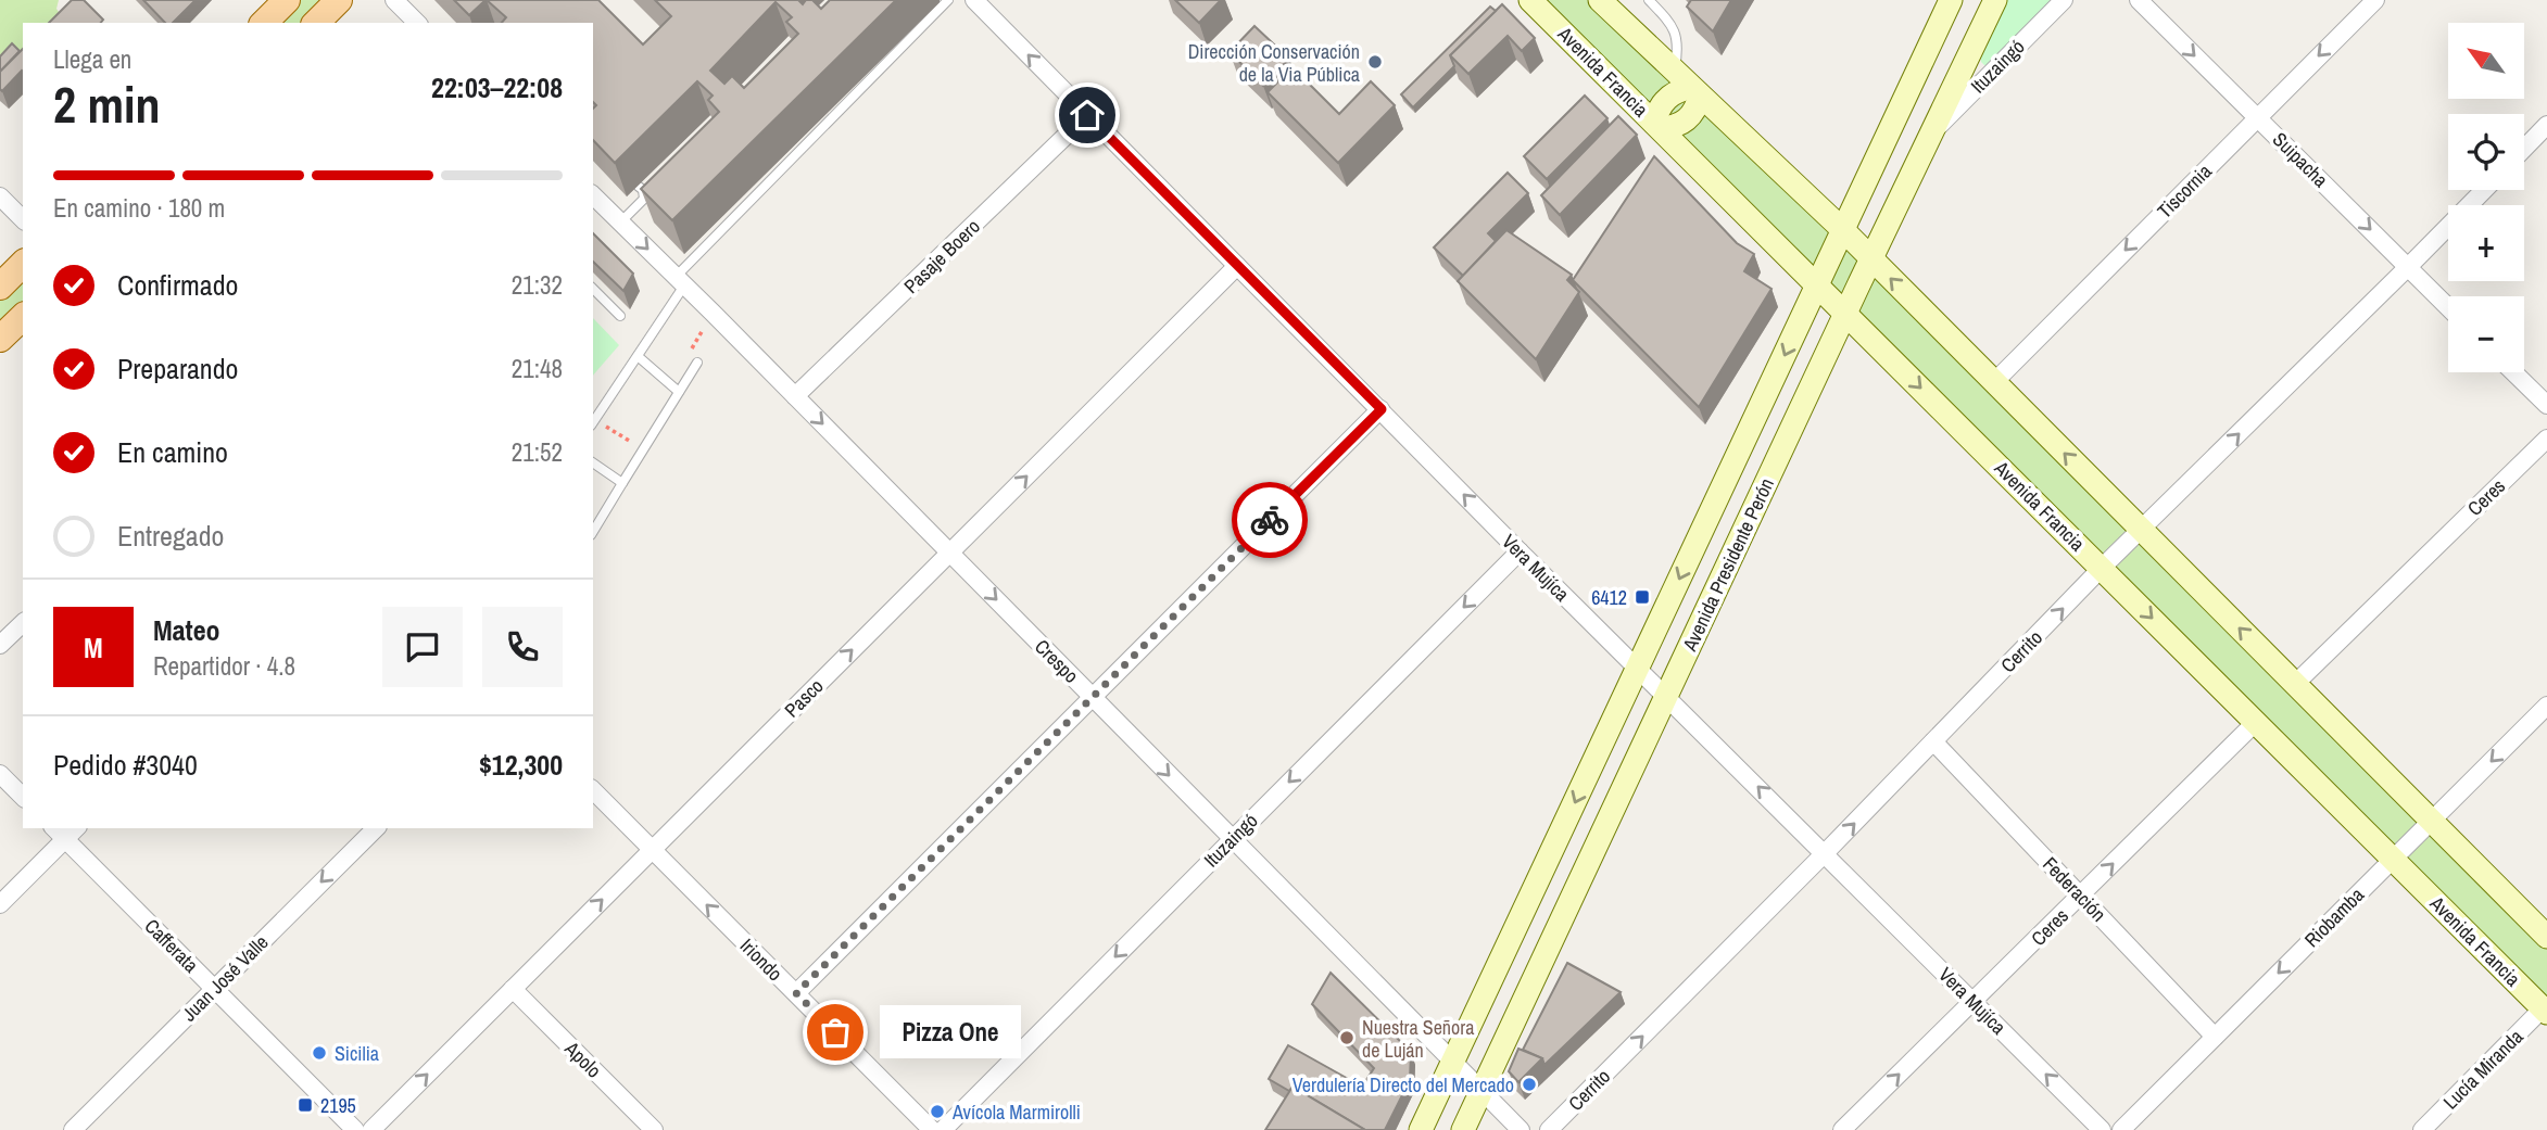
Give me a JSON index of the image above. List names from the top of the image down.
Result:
{
  "streets": {
    "main road": ["Avenida Francia", "Avenida Presidente Perón"],
    "street": [
      "Ituzaingó",
      "Suipacha",
      "Tiscornia",
      "Pasaje Boero",
      "Ceres",
      "Vera Mujíca",
      "Cerrito",
      "Crespo",
      "Pasco",
      "Federación",
      "Riobamba",
      "Cafferata",
      "Iriondo",
      "Juan José Valle",
      "Apolo",
      "Lucía Miranda"
    ]
  },
  "crossings": [
    ["Ituzaingó", "Avenida Presidente Perón"],
    ["Ituzaingó", "Vera Mujíca"],
    ["Ituzaingó", "Crespo"],
    ["Avenida Francia", "Ceres"],
    ["Avenida Francia", "Avenida Presidente Perón"],
    ["Avenida Francia", "Cerrito"],
    ["Avenida Francia", "Riobamba"],
    ["Avenida Francia", "Lucía Miranda"],
    ["Suipacha", "Tiscornia"],
    ["Suipacha", "Cerrito"],
    ["Pasaje Boero", "Vera Mujíca"],
    ["Pasaje Boero", "Crespo"],
    ["Ceres", "Vera Mujíca"],
    ["Ceres", "Federación"],
    ["Avenida Presidente Perón", "Vera Mujíca"],
    ["Avenida Presidente Perón", "Crespo"],
    ["Vera Mujíca", "Cerrito"],
    ["Vera Mujíca", "Pasco"],
    ["Cerrito", "Federación"],
    ["Crespo", "Pasco"],
    ["Pasco", "Iriondo"],
    ["Pasco", "Apolo"],
    ["Federación", "Riobamba"],
    ["Cafferata", "Juan José Valle"]
  ],
  "one_way": [
    "Ituzaingó",
    "Suipacha",
    "Tiscornia",
    "Ceres",
    "Vera Mujíca",
    "Cerrito",
    "Crespo",
    "Pasco",
    "Riobamba",
    "Iriondo",
    "Juan José Valle"
  ],
  "places": {
    "other": [
      "Dirección Conservación de la Via Pública",
      "Pizza One",
      "Nuestra Señora de Luján",
      "Sicilia",
      "Verdulería Directo del Mercado",
      "Avícola Marmirolli"
    ],
    "transit": ["6412", "2195"]
  },
  "north": "top left",
  "page": {
    "map_buttons": ["+", "−"],
    "heading": ["2 min", "Llega en", "22:03–22:08"],
    "panel": [
      "Mateo",
      "Repartidor · 4.8",
      "Pedido #3040",
      "$12,300"
    ],
    "bar": "En camino · 180 m",
    "list": [
      ["Confirmado", "21:32"],
      ["Preparando", "21:48"],
      ["En camino", "21:52"],
      "Entregado"
    ],
    "round": "M",
    "bubble": "Pizza One"
  }
}
